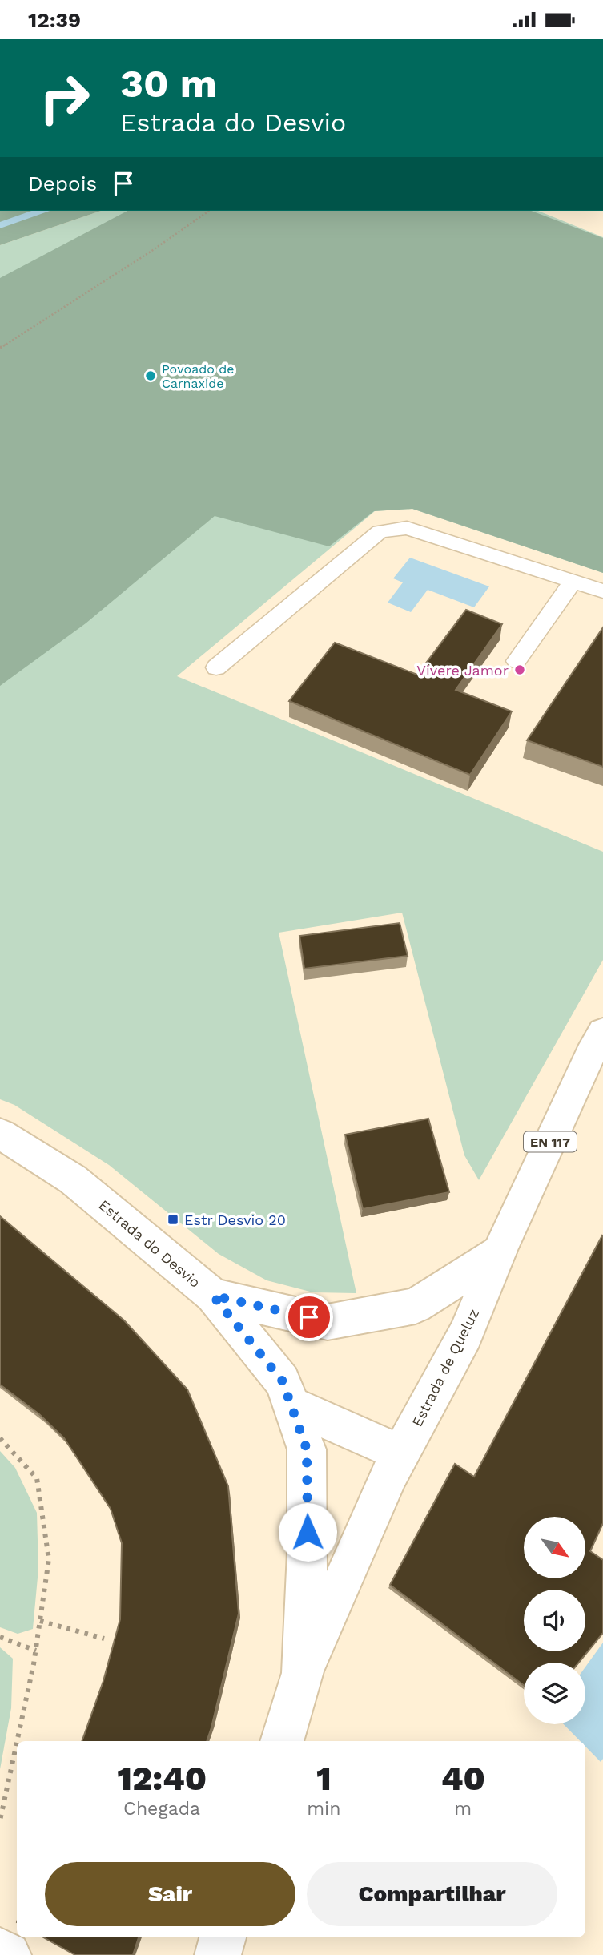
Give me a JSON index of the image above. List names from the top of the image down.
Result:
{
  "streets": {
    "street": ["EN 117", "Estrada do Desvio", "Estrada de Queluz"]
  },
  "crossings": [
    ["Estrada do Desvio", "Estrada de Queluz"]
  ],
  "places": {
    "other": ["Povoado de Carnaxide", "Vivere Jamor"],
    "transit": ["Estr Desvio 20"]
  },
  "north": "bottom right",
  "page": {
    "status": "12:39",
    "turn": ["30 m", "Estrada do Desvio"],
    "then": "Depois",
    "eta": [
      "12:40",
      "Chegada",
      "1",
      "min",
      "40",
      "m"
    ],
    "buttons": ["Sair", "Compartilhar"]
  }
}
